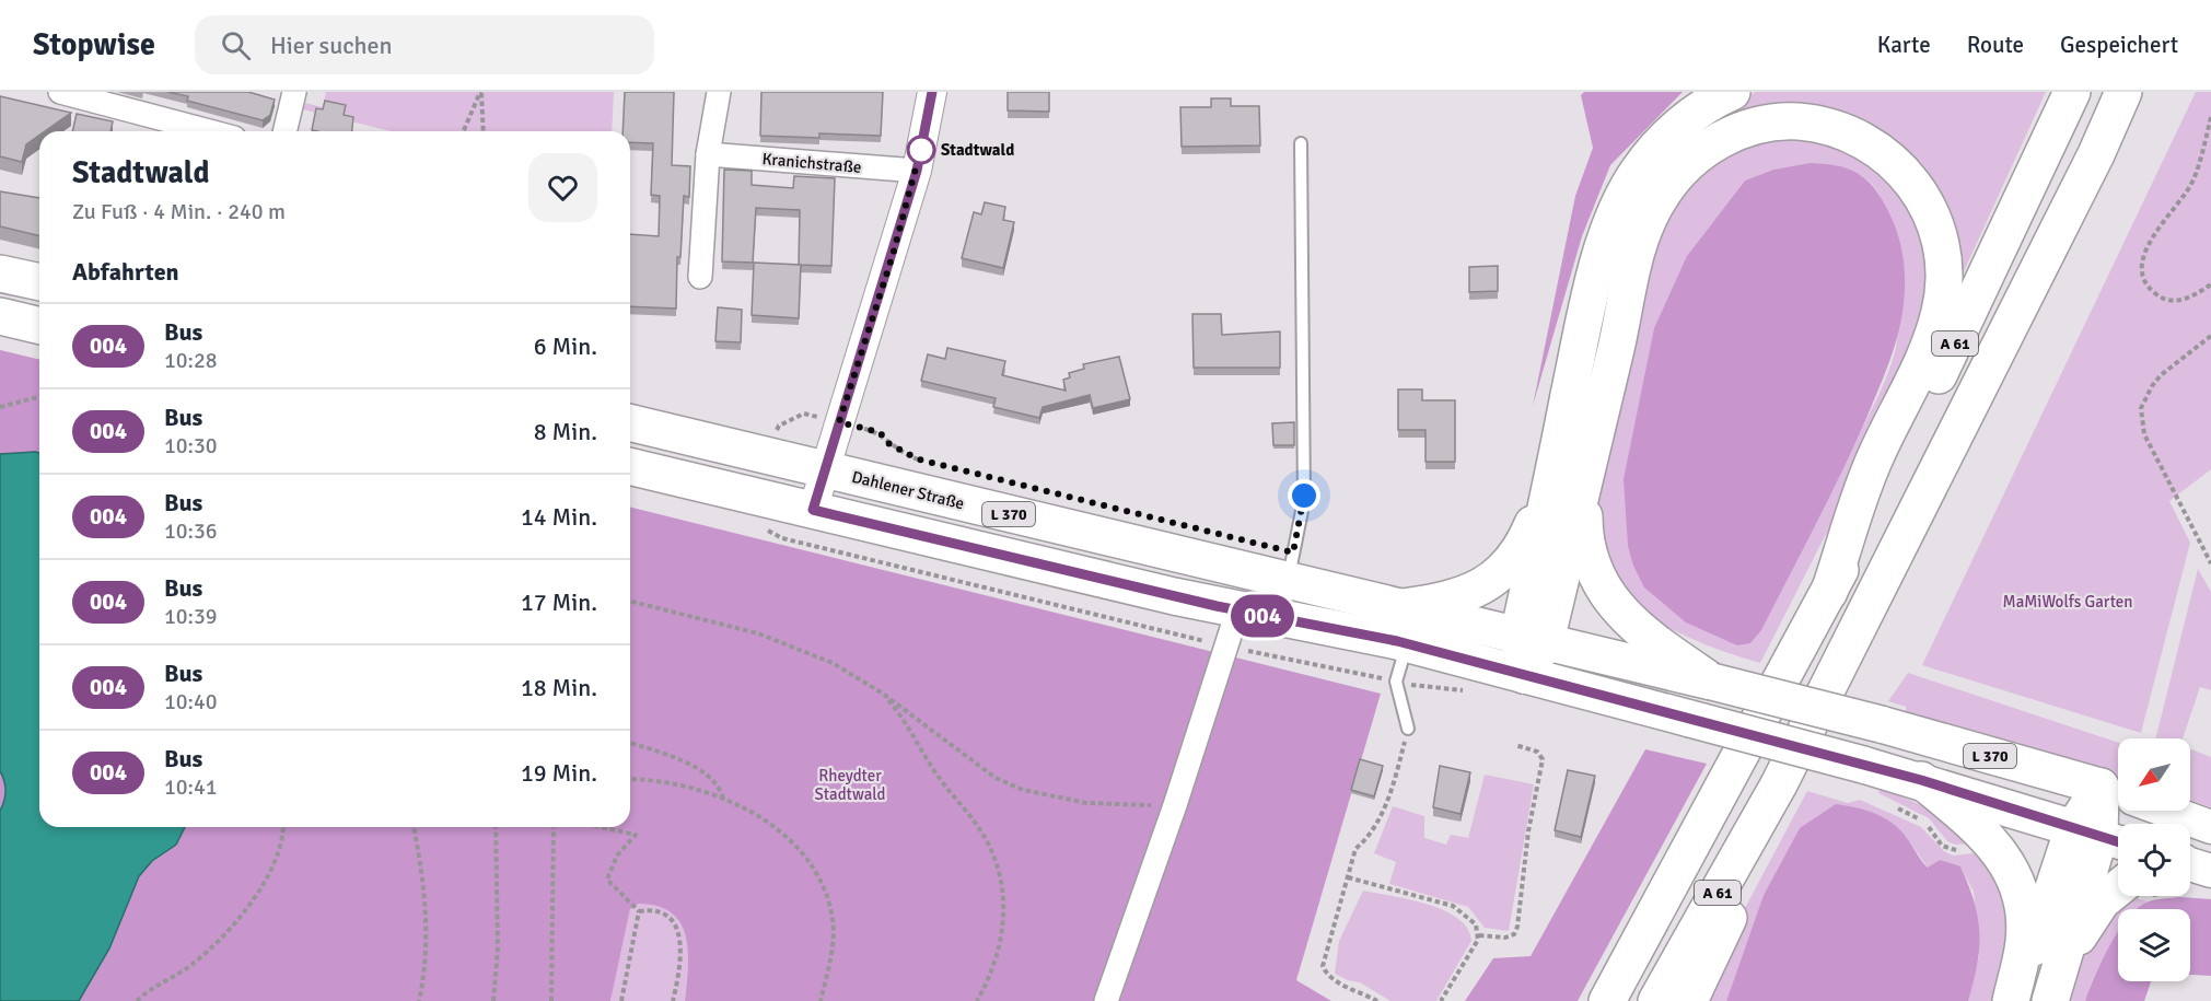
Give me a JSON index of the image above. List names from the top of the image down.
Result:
{
  "streets": {
    "main road": ["A 61", "Dahlener Straße", "L 370"],
    "street": ["Kranichstraße"]
  },
  "crossings": [
    ["Dahlener Straße", "L 370"]
  ],
  "parks": ["MaMiWolfs Garten", "Rheydter Stadtwald"],
  "places": ["Stadtwald"],
  "lines": ["bus line 004"],
  "north": "bottom left",
  "page": {
    "header": "Stopwise",
    "search": "Hier suchen",
    "nav": ["Karte", "Route", "Gespeichert"],
    "on_map": "004",
    "heading": [
      ["Stadtwald", "Zu Fuß · 4 Min. · 240 m"],
      "Abfahrten"
    ],
    "list": [
      {
        "mark": "004",
        "name": "Bus",
        "note": "10:28",
        "value": "6 Min."
      },
      {
        "mark": "004",
        "name": "Bus",
        "note": "10:30",
        "value": "8 Min."
      },
      {
        "mark": "004",
        "name": "Bus",
        "note": "10:36",
        "value": "14 Min."
      },
      {
        "mark": "004",
        "name": "Bus",
        "note": "10:39",
        "value": "17 Min."
      },
      {
        "mark": "004",
        "name": "Bus",
        "note": "10:40",
        "value": "18 Min."
      },
      {
        "mark": "004",
        "name": "Bus",
        "note": "10:41",
        "value": "19 Min."
      }
    ]
  }
}
